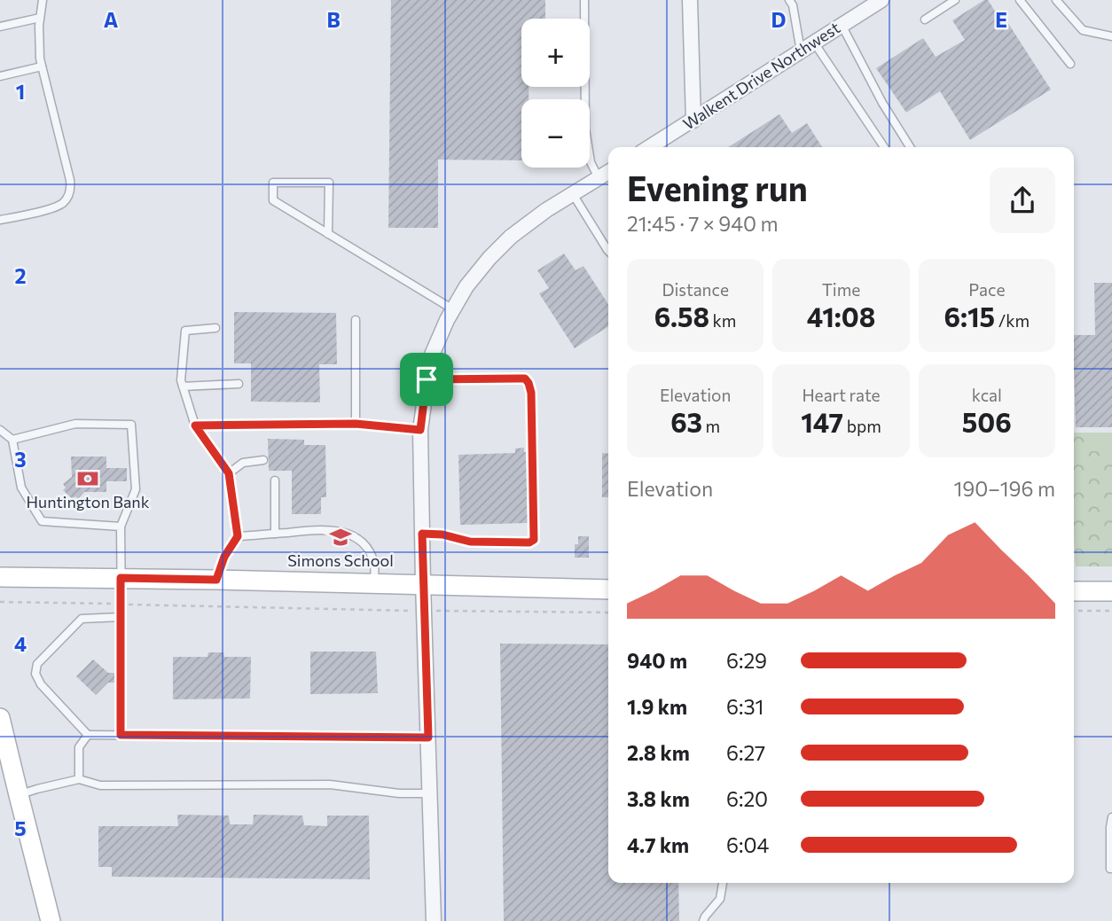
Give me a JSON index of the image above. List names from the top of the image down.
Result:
{
  "streets": {
    "street": ["Walkent Drive Northwest"]
  },
  "places": {
    "bank": ["Huntington Bank"],
    "school or university": ["Simons School"]
  },
  "page": {
    "map_buttons": ["+", "−"],
    "heading": ["Evening run", "21:45 · 7 × 940 m"],
    "stats": [
      ["Distance", "6.58 km"],
      ["Time", "41:08"],
      ["Pace", "6:15 /km"],
      ["Elevation", "63 m"],
      ["Heart rate", "147 bpm"],
      ["kcal", "506"]
    ],
    "chart": ["Elevation", "190–196 m"],
    "list": [
      {
        "name": "940 m",
        "note": "6:29"
      },
      {
        "name": "1.9 km",
        "note": "6:31"
      },
      {
        "name": "2.8 km",
        "note": "6:27"
      },
      {
        "name": "3.8 km",
        "note": "6:20"
      },
      {
        "name": "4.7 km",
        "note": "6:04"
      }
    ]
  },
  "grid": {
    "columns": [
      "A",
      "B",
      "D",
      "E"
    ],
    "rows": [
      "1",
      "2",
      "3",
      "4",
      "5"
    ]
  }
}
